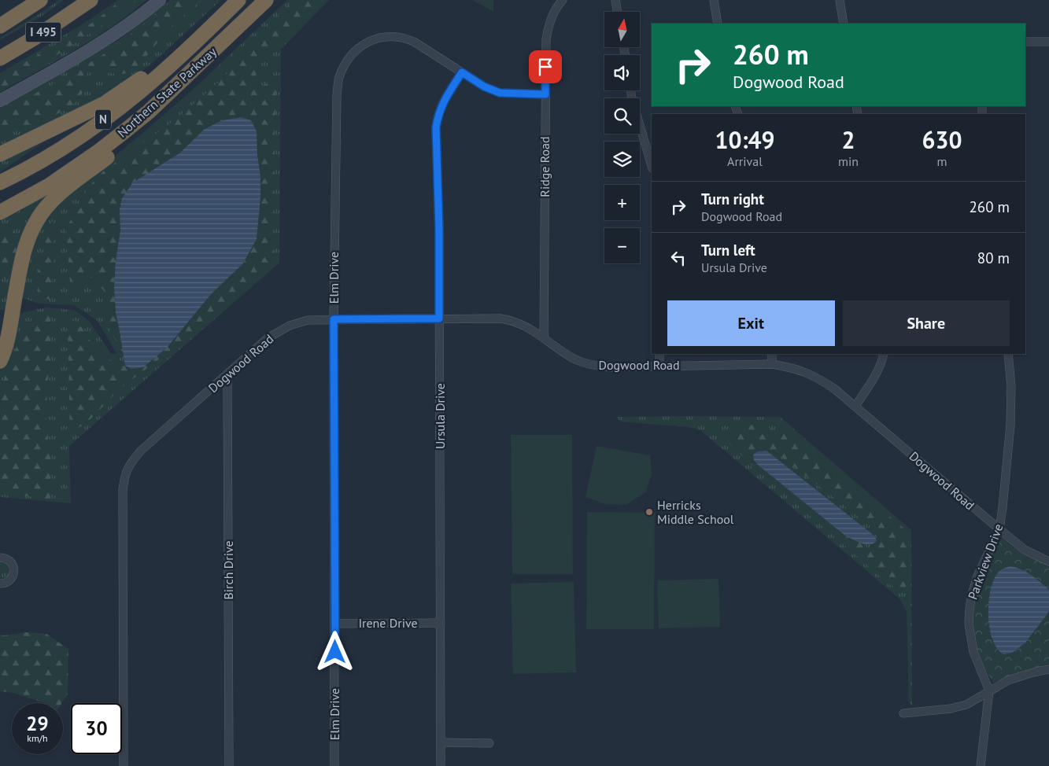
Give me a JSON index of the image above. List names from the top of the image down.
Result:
{
  "streets": {
    "highway": ["I 495", "Northern State Parkway", "N"],
    "street": [
      "Ridge Road",
      "Elm Drive",
      "Dogwood Road",
      "Ursula Drive",
      "Parkview Drive",
      "Birch Drive",
      "Irene Drive"
    ]
  },
  "crossings": [
    ["Ridge Road", "Elm Drive"],
    ["Ridge Road", "Dogwood Road"],
    ["Elm Drive", "Dogwood Road"],
    ["Elm Drive", "Ursula Drive"],
    ["Elm Drive", "Irene Drive"],
    ["Dogwood Road", "Ursula Drive"],
    ["Dogwood Road", "Parkview Drive"],
    ["Dogwood Road", "Birch Drive"],
    ["Ursula Drive", "Irene Drive"]
  ],
  "places": ["Herricks Middle School"],
  "north": "top",
  "page": {
    "map_buttons": ["+", "−"],
    "turn": ["260 m", "Dogwood Road"],
    "eta": [
      "10:49",
      "Arrival",
      "2",
      "min",
      "630",
      "m"
    ],
    "list": [
      {
        "name": "Turn right",
        "note": "Dogwood Road",
        "value": "260 m"
      },
      {
        "name": "Turn left",
        "note": "Ursula Drive",
        "value": "80 m"
      }
    ],
    "buttons": ["Exit", "Share"],
    "speed": "29 km/h",
    "limit": "30"
  }
}
